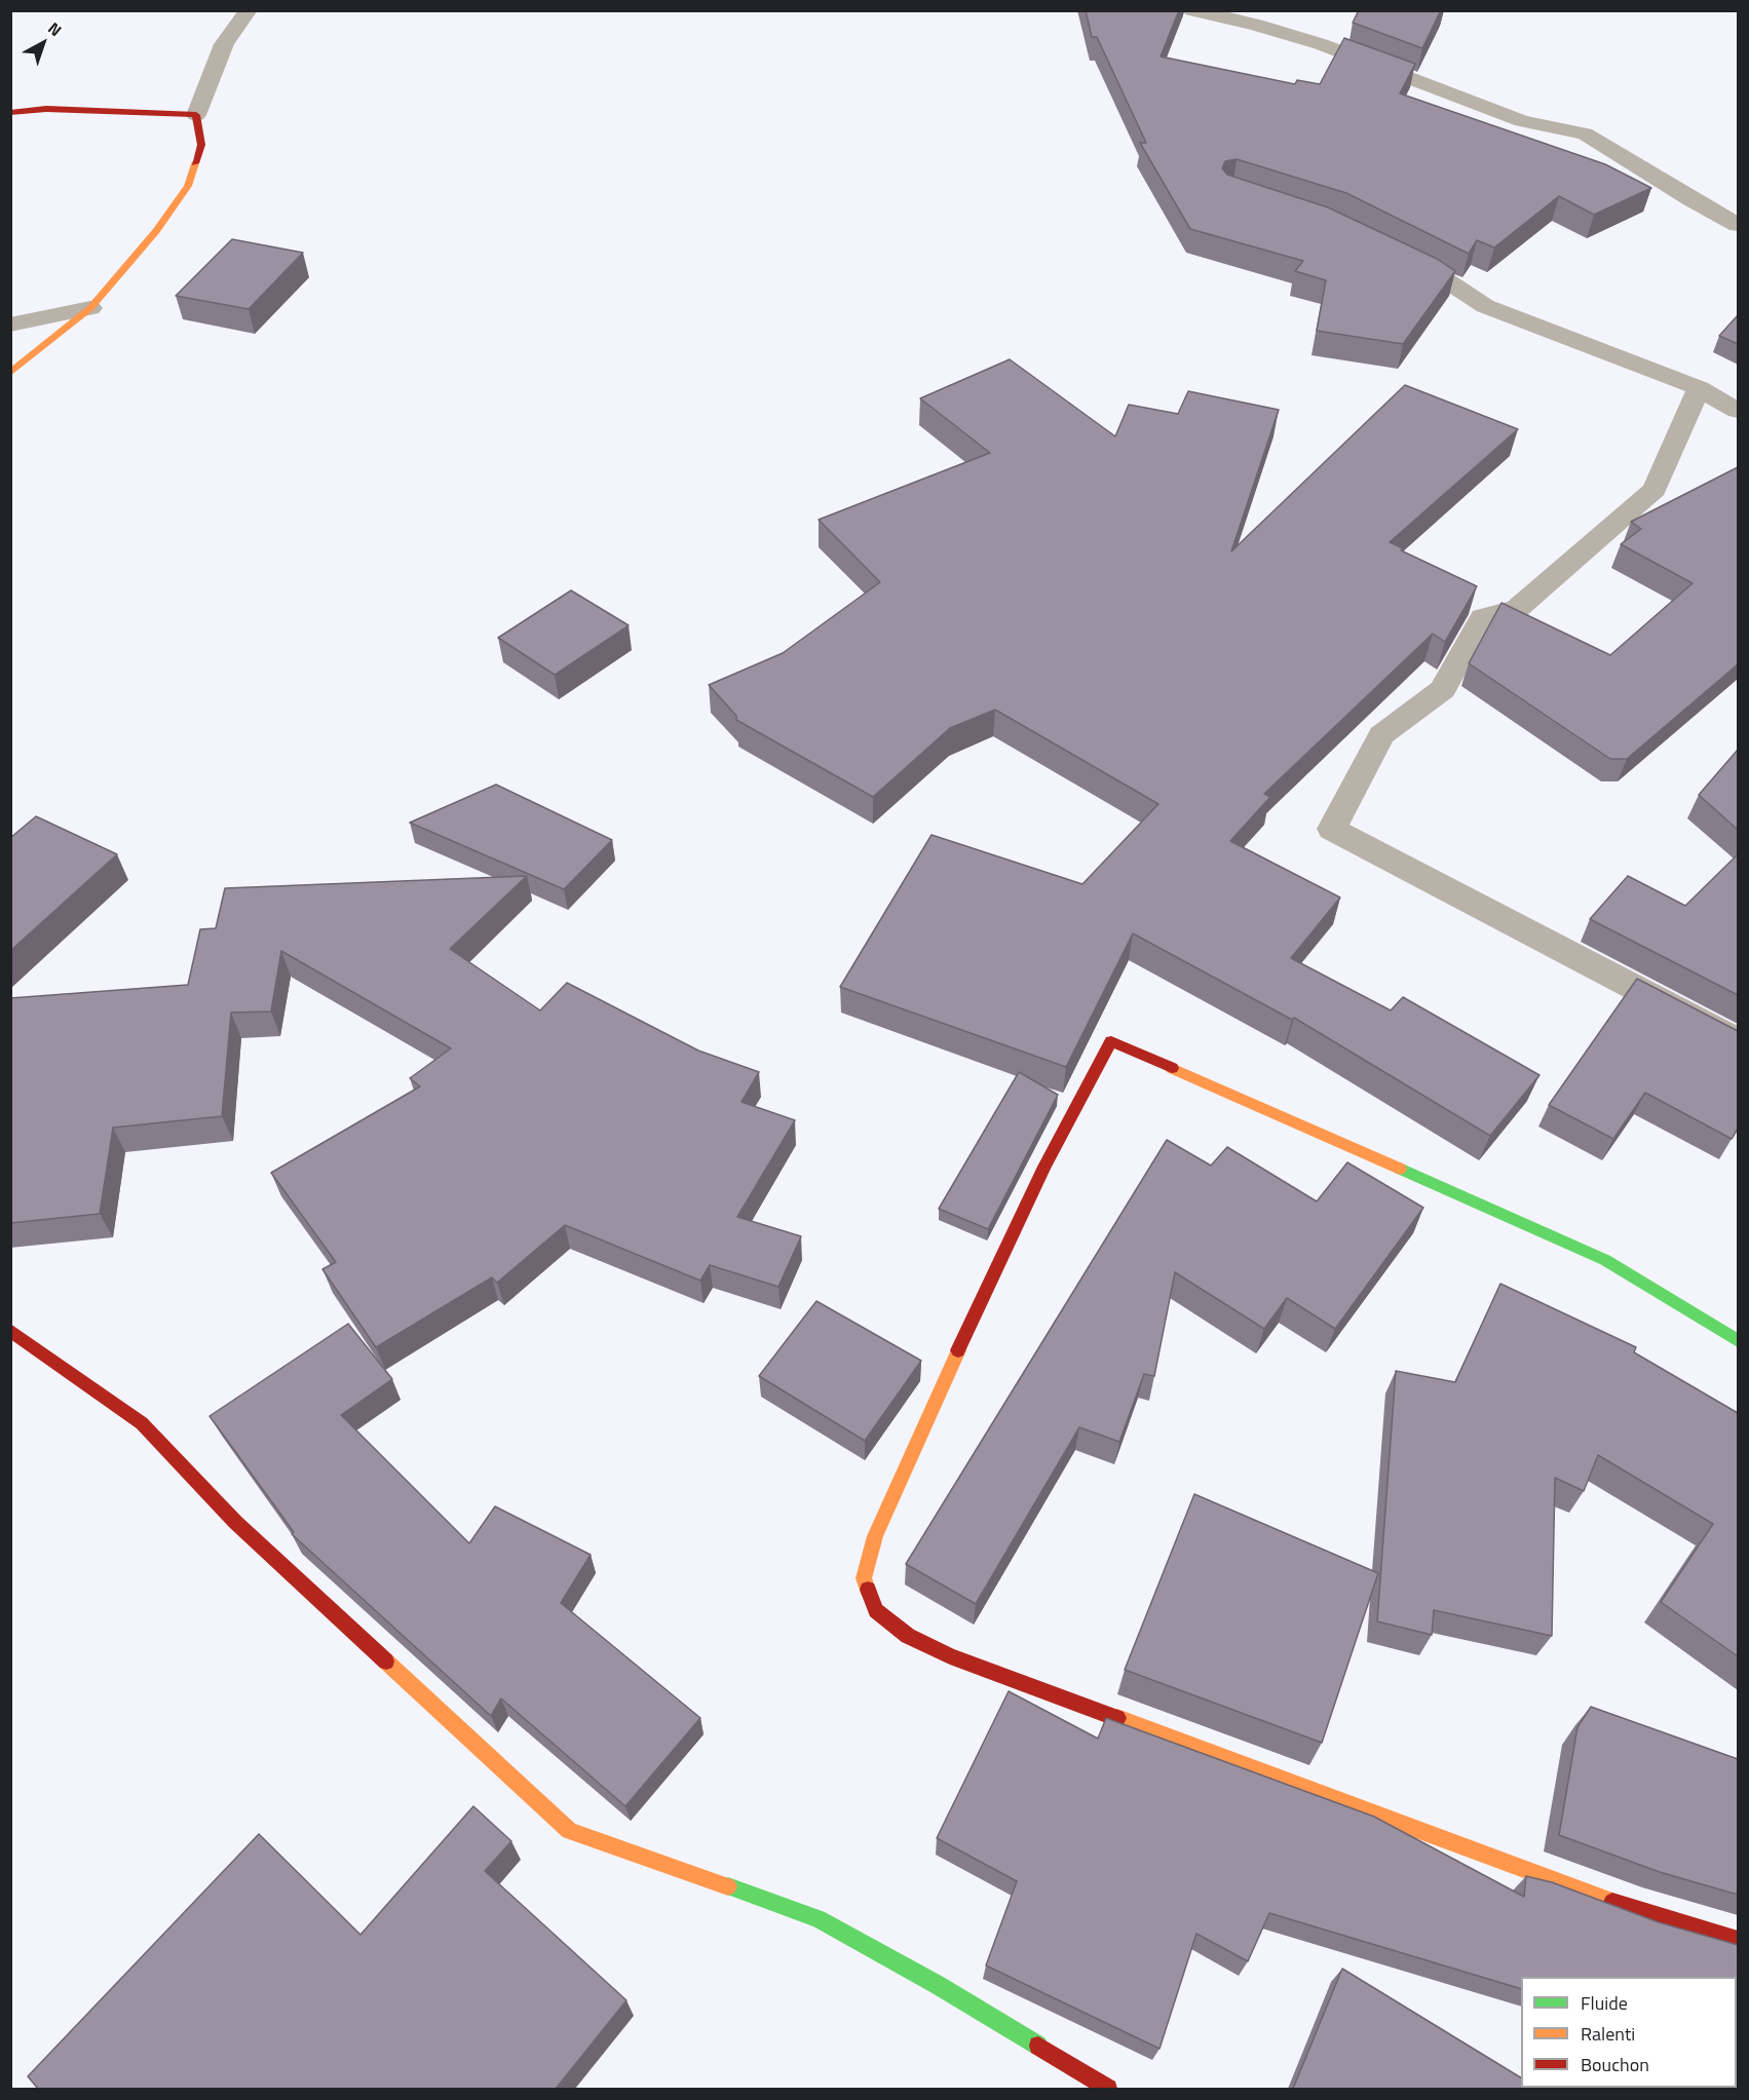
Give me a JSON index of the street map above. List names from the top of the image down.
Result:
{
  "legend": ["Fluide", "Ralenti", "Bouchon"],
  "north": "top right"
}
